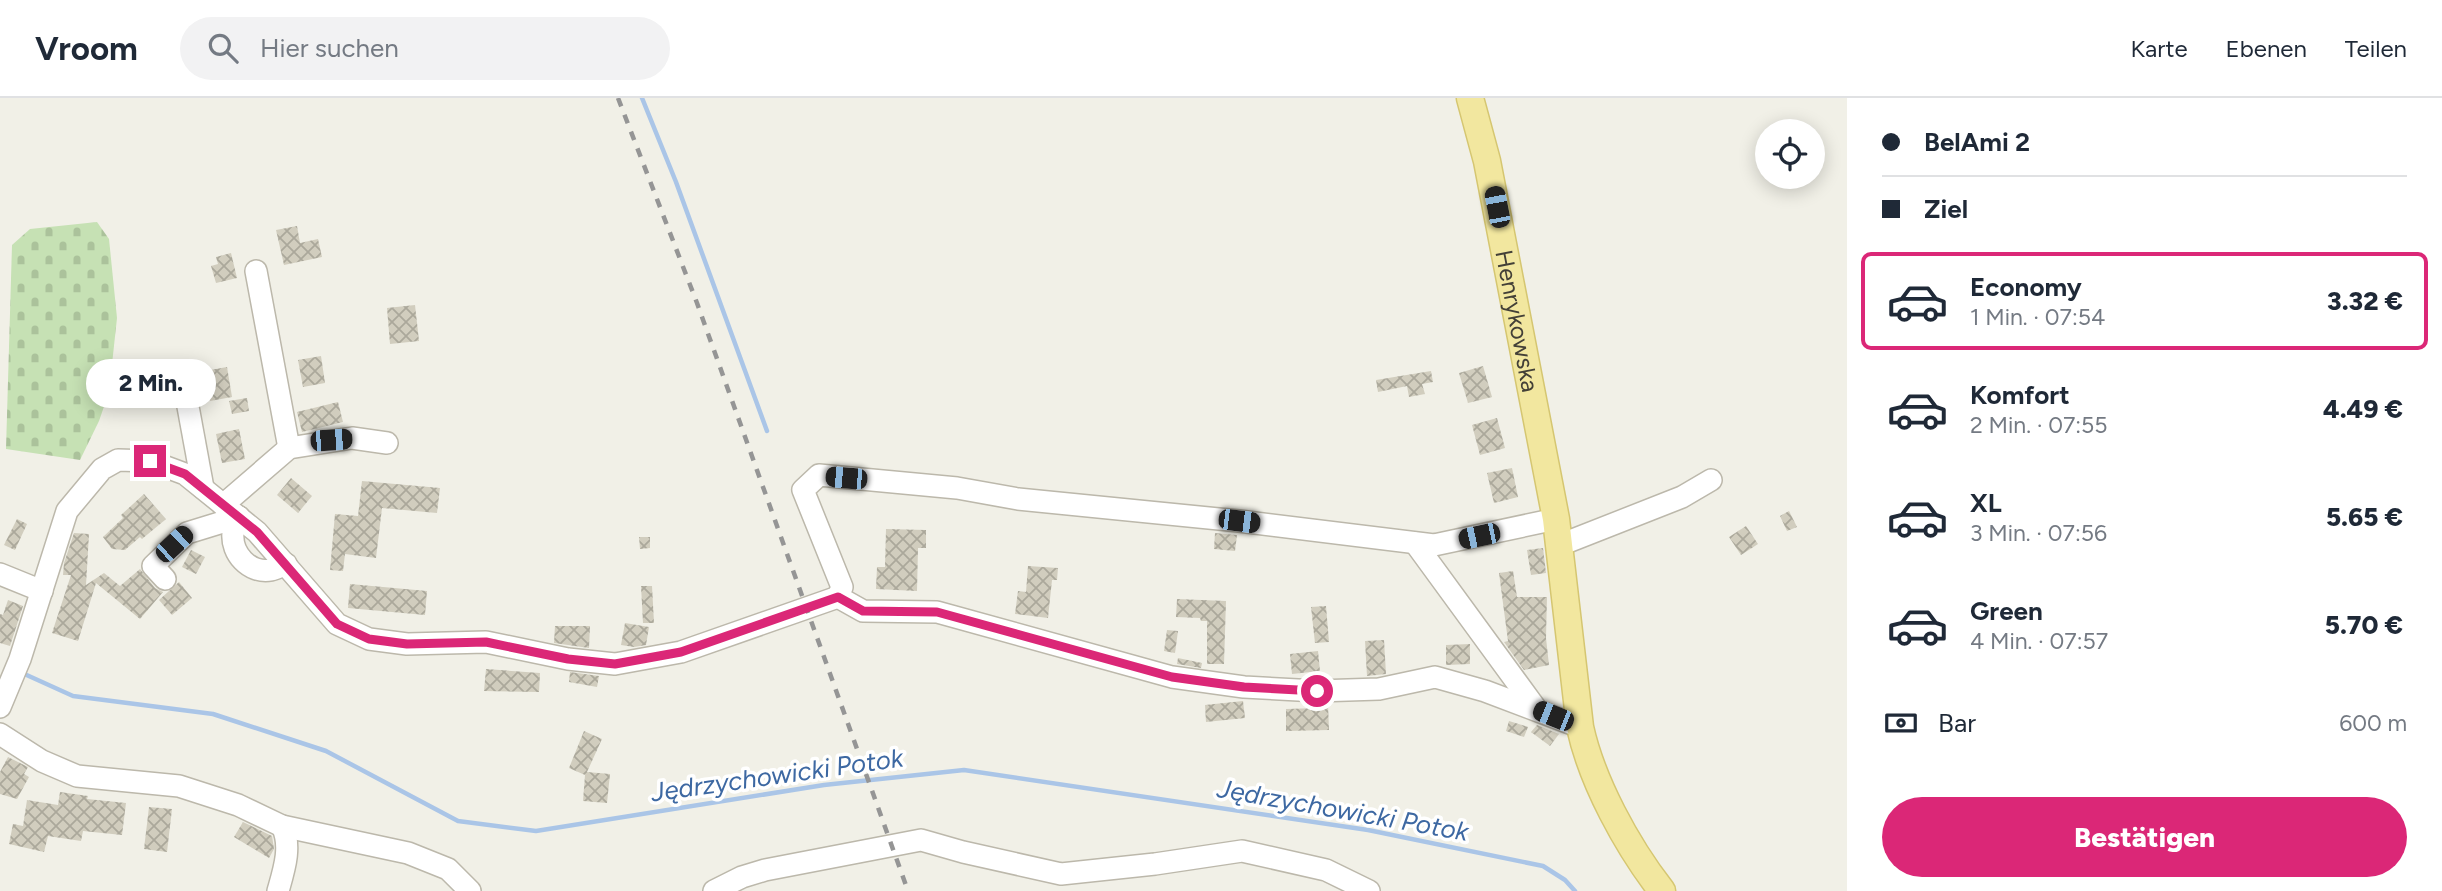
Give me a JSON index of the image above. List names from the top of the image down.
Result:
{
  "streets": {
    "main road": ["Henrykowska"]
  },
  "water": ["Jędrzychowicki Potok"],
  "page": {
    "header": "Vroom",
    "search": "Hier suchen",
    "nav": ["Karte", "Ebenen", "Teilen"],
    "banner": ["BelAmi 2", "Ziel"],
    "list": [
      {
        "name": "Economy",
        "note": "1 Min. · 07:54",
        "value": "3.32 €"
      },
      {
        "name": "Komfort",
        "note": "2 Min. · 07:55",
        "value": "4.49 €"
      },
      {
        "name": "XL",
        "note": "3 Min. · 07:56",
        "value": "5.65 €"
      },
      {
        "name": "Green",
        "note": "4 Min. · 07:57",
        "value": "5.70 €"
      }
    ],
    "bubble": "2 Min.",
    "pay": ["Bar", "600 m"],
    "buttons": "Bestätigen"
  }
}
